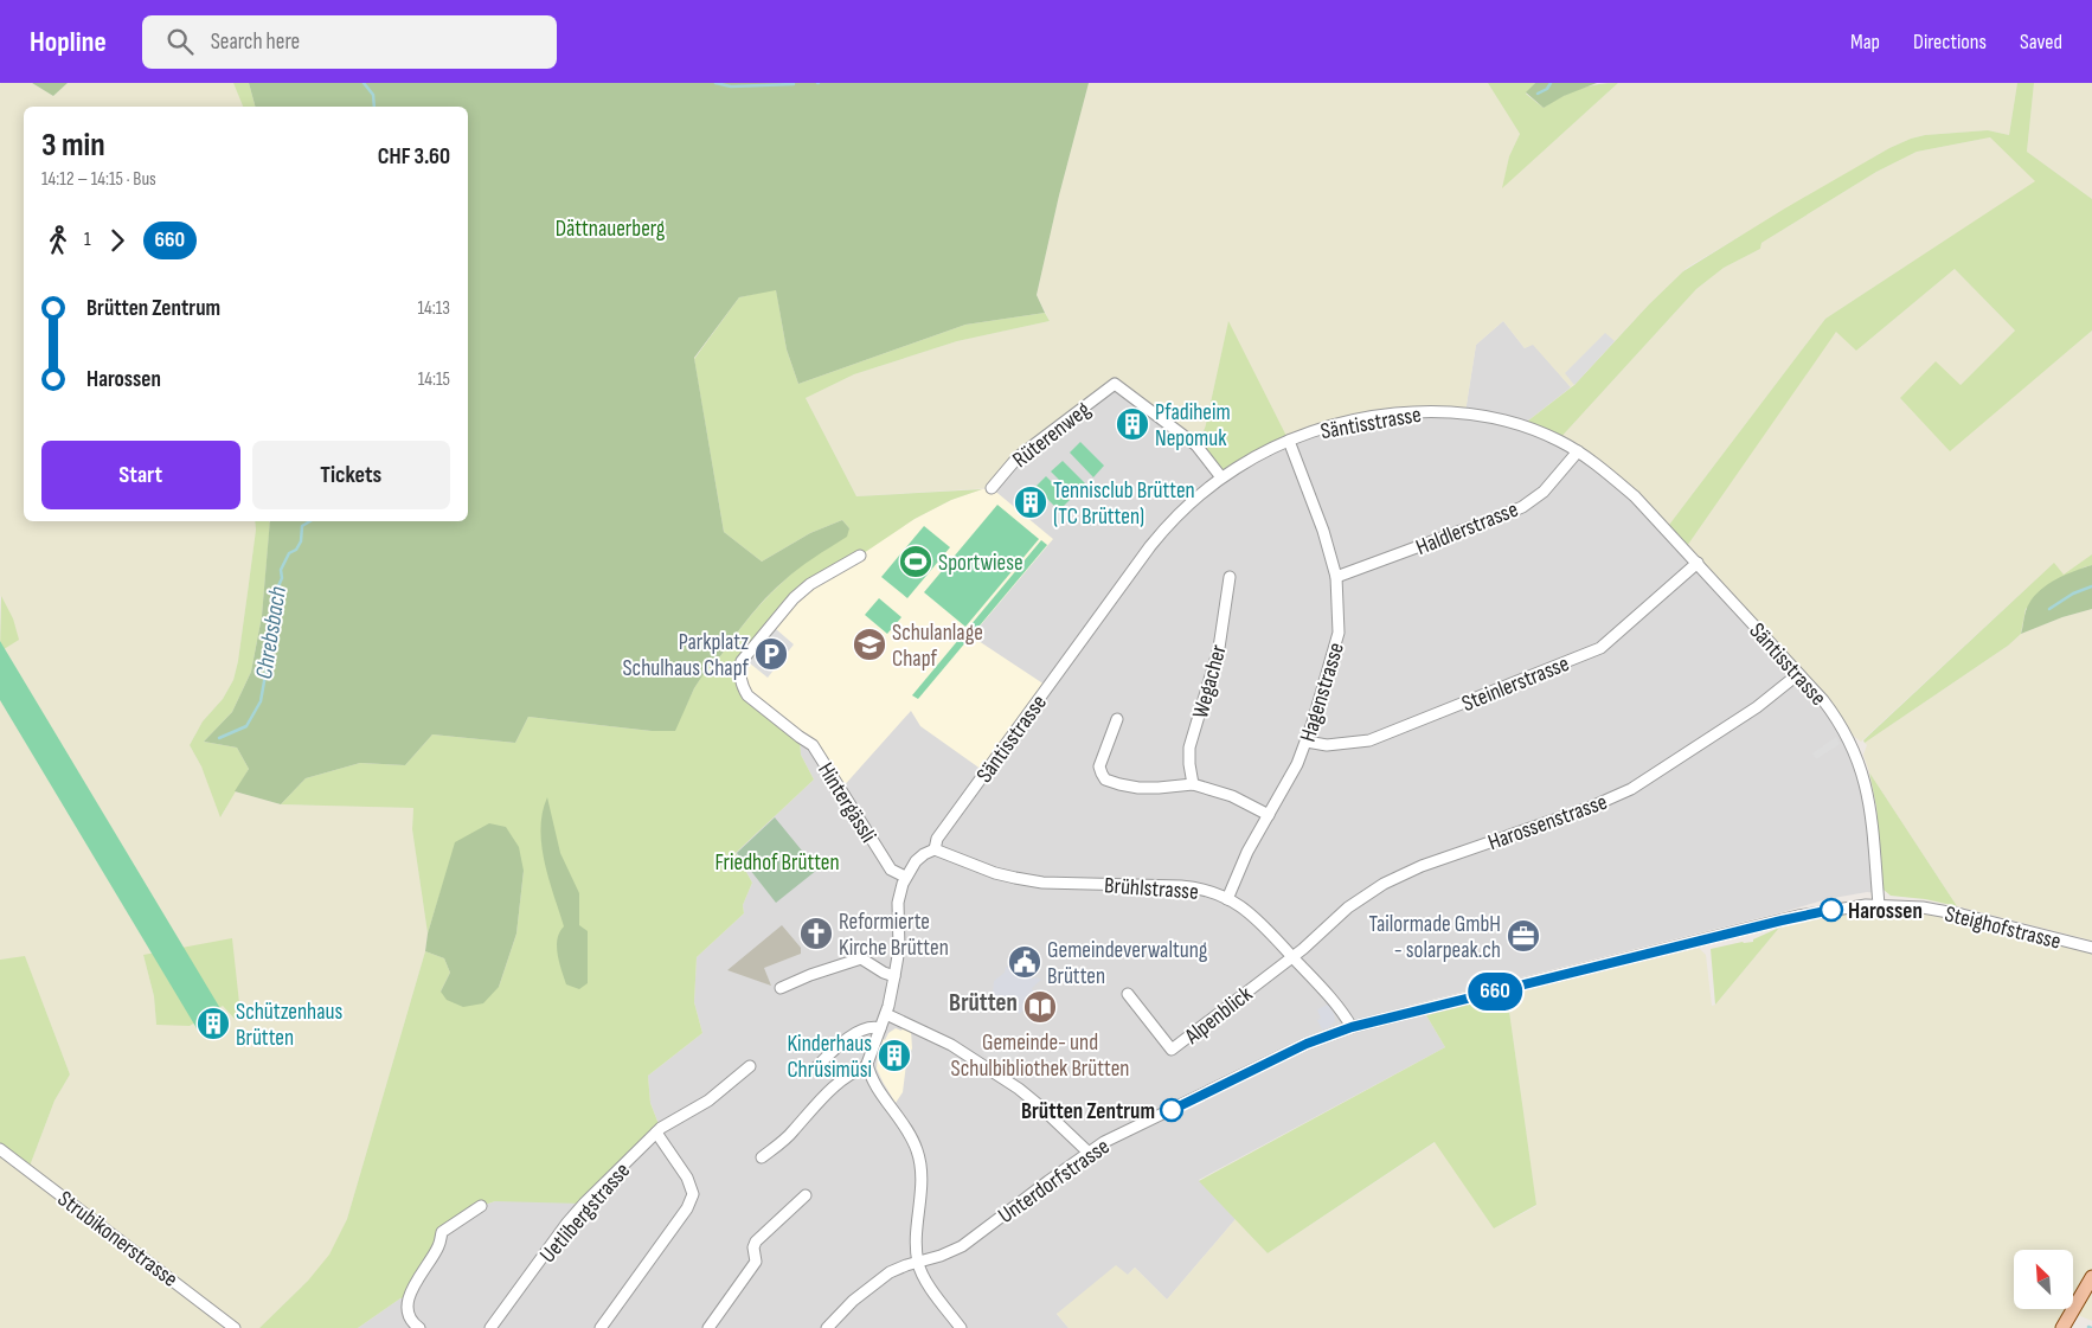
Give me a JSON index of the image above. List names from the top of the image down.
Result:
{
  "streets": {
    "street": [
      "Säntisstrasse",
      "Rüterenweg",
      "Haldlerstrasse",
      "Wegacher",
      "Steinlerstrasse",
      "Hagenstrasse",
      "Hintergässli",
      "Harossenstrasse",
      "Brühlstrasse",
      "Steighofstrasse",
      "Alpenblick",
      "Unterdorfstrasse",
      "Uetlibergstrasse",
      "Strubikonerstrasse"
    ]
  },
  "crossings": [
    ["Säntisstrasse", "Rüterenweg"],
    ["Säntisstrasse", "Haldlerstrasse"],
    ["Säntisstrasse", "Steinlerstrasse"],
    ["Säntisstrasse", "Hagenstrasse"],
    ["Säntisstrasse", "Hintergässli"],
    ["Säntisstrasse", "Harossenstrasse"],
    ["Säntisstrasse", "Brühlstrasse"],
    ["Säntisstrasse", "Steighofstrasse"],
    ["Säntisstrasse", "Unterdorfstrasse"],
    ["Haldlerstrasse", "Hagenstrasse"],
    ["Steinlerstrasse", "Hagenstrasse"],
    ["Hagenstrasse", "Brühlstrasse"],
    ["Harossenstrasse", "Brühlstrasse"],
    ["Harossenstrasse", "Alpenblick"],
    ["Brühlstrasse", "Alpenblick"],
    ["Brühlstrasse", "Unterdorfstrasse"],
    ["Steighofstrasse", "Unterdorfstrasse"]
  ],
  "districts": ["Brütten"],
  "water": ["Chrebsbach"],
  "parks": ["Dättnauerberg", "Friedhof Brütten"],
  "places": {
    "building": [
      "Pfadiheim Nepomuk",
      "Tennisclub Brütten (TC Brütten)",
      "Schützenhaus Brütten",
      "Kinderhaus Chrüsimüsi"
    ],
    "sports": ["Sportwiese"],
    "school or university": ["Schulanlage Chapf"],
    "parking": ["Parkplatz Schulhaus Chapf"],
    "other": ["Harossen", "Brütten Zentrum"],
    "church": ["Reformierte Kirche Brütten"],
    "office": ["Tailormade GmbH - solarpeak.ch"],
    "public building": ["Gemeindeverwaltung Brütten"],
    "library": ["Gemeinde- und Schulbibliothek Brütten"]
  },
  "lines": ["bus line 660"],
  "north": "top left",
  "page": {
    "header": "Hopline",
    "search": "Search here",
    "nav": ["Map", "Directions", "Saved"],
    "on_map": "660",
    "heading": ["3 min", "14:12 – 14:15 · Bus", "CHF 3.60"],
    "legs": ["1", "660"],
    "list": [
      {
        "name": "Brütten Zentrum",
        "value": "14:13"
      },
      {
        "name": "Harossen",
        "value": "14:15"
      }
    ],
    "buttons": ["Start", "Tickets"]
  }
}
